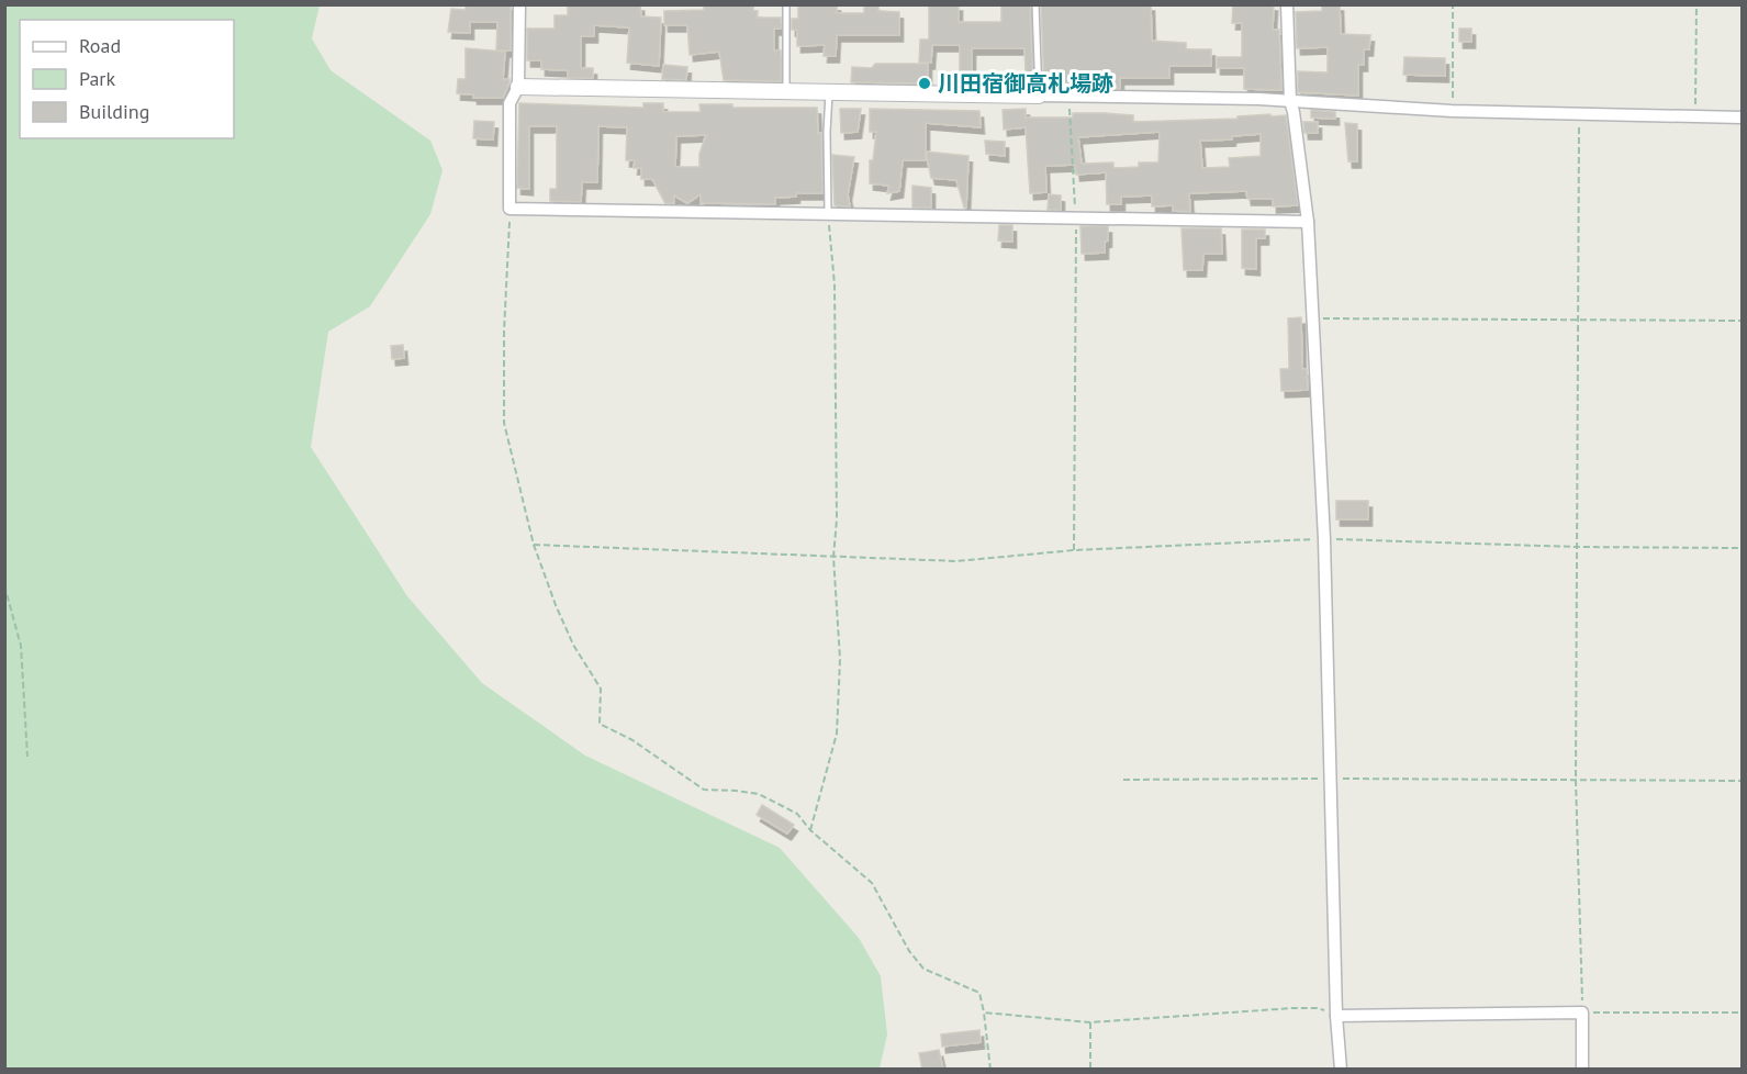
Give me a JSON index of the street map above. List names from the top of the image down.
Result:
{
  "places": ["川田宿御高札場跡"],
  "legend": ["Road", "Park", "Building"]
}
